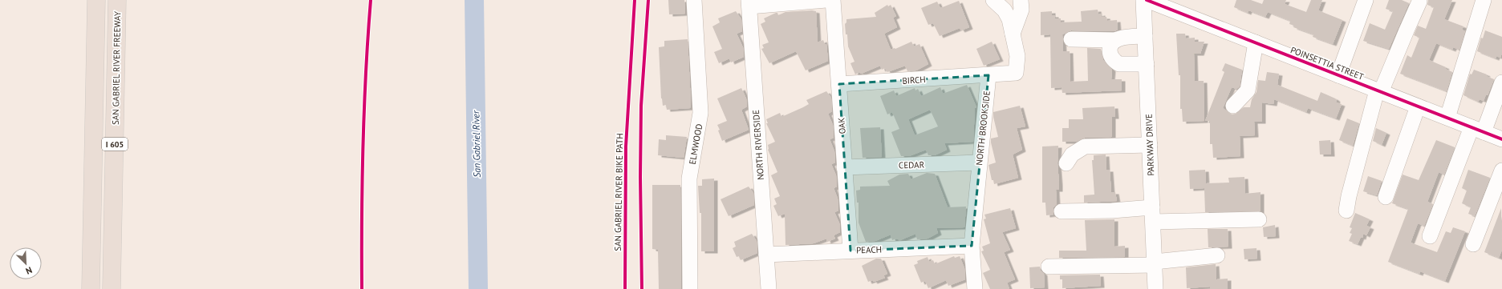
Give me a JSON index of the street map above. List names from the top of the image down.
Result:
{
  "streets": {
    "highway": ["SAN GABRIEL RIVER FREEWAY", "I 605"],
    "street": [
      "POINSETTIA STREET",
      "BIRCH",
      "OAK",
      "NORTH BROOKSIDE",
      "ELMWOOD",
      "NORTH RIVERSIDE",
      "PARKWAY DRIVE",
      "CEDAR",
      "PEACH"
    ],
    "cycle path": ["SAN GABRIEL RIVER BIKE PATH"]
  },
  "crossings": [
    ["BIRCH", "OAK"],
    ["BIRCH", "NORTH BROOKSIDE"],
    ["OAK", "CEDAR"],
    ["OAK", "PEACH"],
    ["NORTH BROOKSIDE", "CEDAR"],
    ["NORTH BROOKSIDE", "PEACH"],
    ["NORTH RIVERSIDE", "PEACH"]
  ],
  "water": ["San Gabriel River"],
  "north": "bottom right"
}
